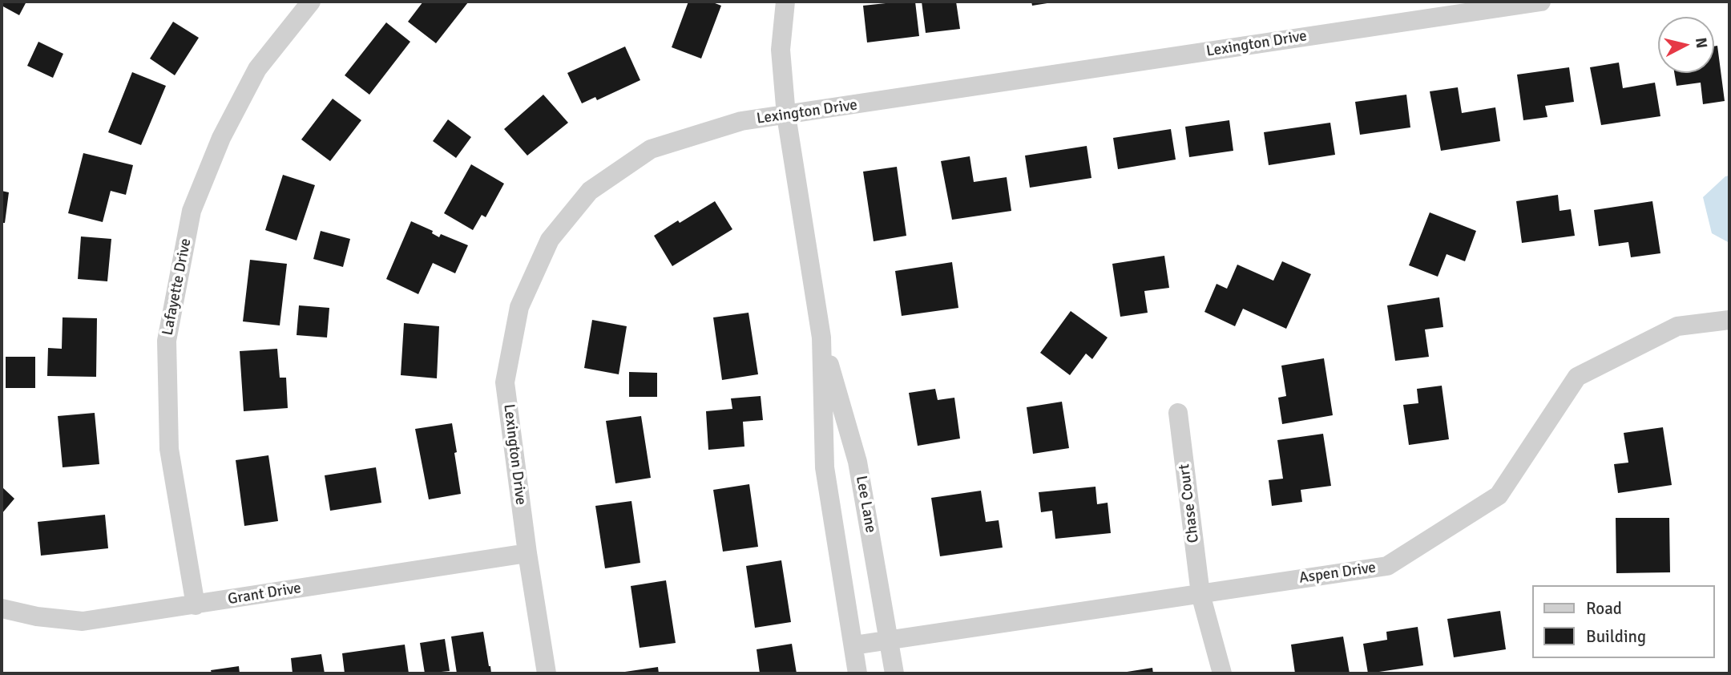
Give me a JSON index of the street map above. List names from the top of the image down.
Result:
{
  "streets": {
    "street": [
      "Lexington Drive",
      "Lafayette Drive",
      "Chase Court",
      "Lee Lane",
      "Aspen Drive",
      "Grant Drive"
    ]
  },
  "crossings": [
    ["Lexington Drive", "Lee Lane"],
    ["Lexington Drive", "Grant Drive"],
    ["Lafayette Drive", "Grant Drive"],
    ["Chase Court", "Aspen Drive"],
    ["Lee Lane", "Aspen Drive"]
  ],
  "legend": ["Road", "Building"],
  "north": "right"
}
